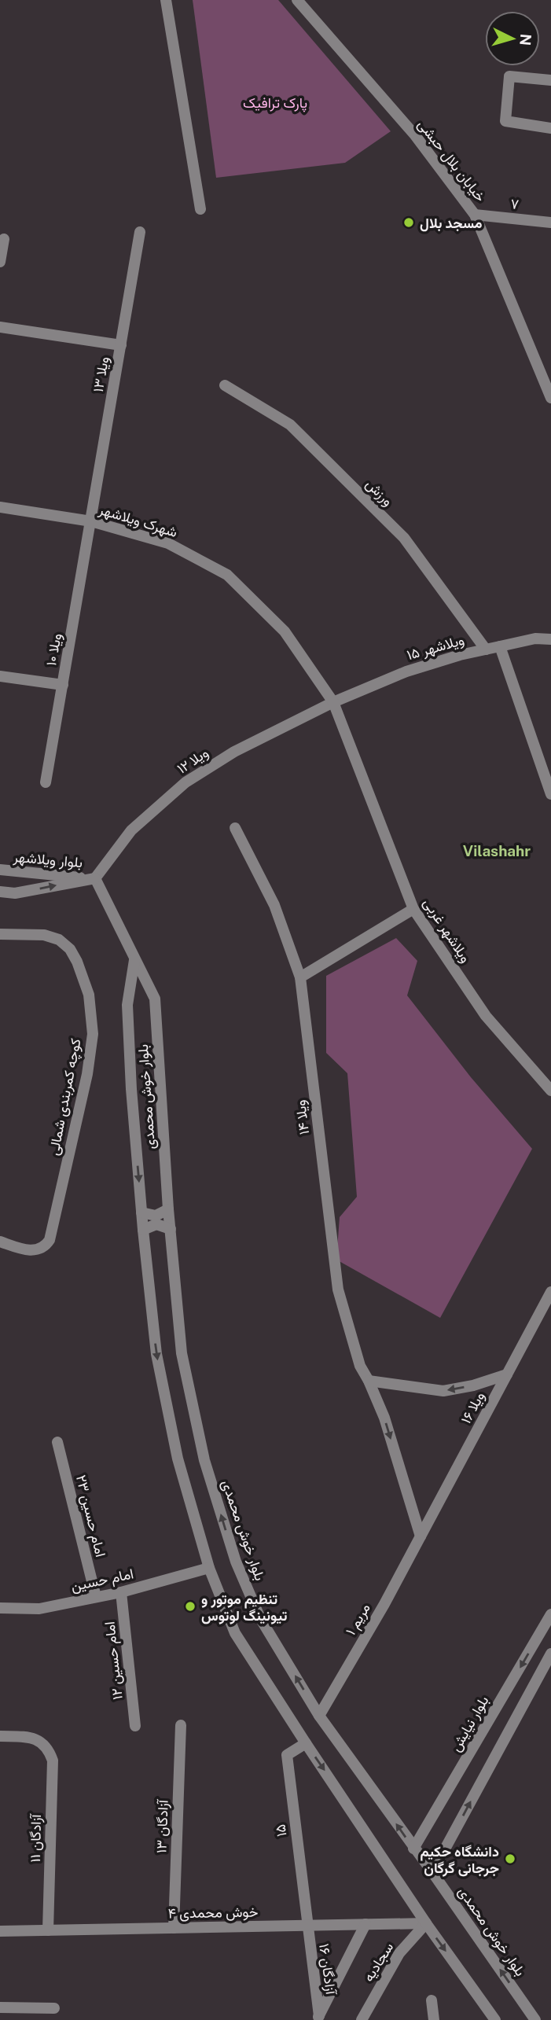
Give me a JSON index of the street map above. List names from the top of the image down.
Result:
{
  "streets": {
    "street": [
      "خیابان بلال حبشی",
      "۷",
      "۱۳ ویلا",
      "ورزش",
      "شهرک ویلاشهر",
      "ویلاشهر ۱۵",
      "۱۰ ویلا",
      "ویلا ۱۲",
      "بلوار ویلاشهر",
      "ویلاشهر غربی",
      "کوچه کمربندی شمالی",
      "بلوار خوش محمدی",
      "۱۴ ویلا",
      "۱۶ ویلا",
      "امام حسین ۲۳",
      "امام حسین",
      "۱ مریم",
      "امام حسین ۱۲",
      "بلوار نیایش",
      "آزادگان ۱۳",
      "۱۵",
      "آزادگان ۱۱",
      "خوش محمدی ۴",
      "سجادیه",
      "آزادگان ۱۶"
    ]
  },
  "crossings": [
    ["خیابان بلال حبشی", "۷"],
    ["۱۳ ویلا", "شهرک ویلاشهر"],
    ["۱۳ ویلا", "۱۰ ویلا"],
    ["ورزش", "ویلاشهر ۱۵"],
    ["شهرک ویلاشهر", "ویلاشهر ۱۵"],
    ["شهرک ویلاشهر", "۱۰ ویلا"],
    ["شهرک ویلاشهر", "ویلا ۱۲"],
    ["شهرک ویلاشهر", "ویلاشهر غربی"],
    ["ویلاشهر ۱۵", "ویلا ۱۲"],
    ["ویلاشهر ۱۵", "ویلاشهر غربی"],
    ["ویلا ۱۲", "بلوار ویلاشهر"],
    ["ویلا ۱۲", "ویلاشهر غربی"],
    ["بلوار خوش محمدی", "امام حسین"],
    ["بلوار خوش محمدی", "۱ مریم"],
    ["بلوار خوش محمدی", "بلوار نیایش"],
    ["بلوار خوش محمدی", "۱۵"],
    ["بلوار خوش محمدی", "خوش محمدی ۴"],
    ["بلوار خوش محمدی", "سجادیه"],
    ["۱۴ ویلا", "۱۶ ویلا"],
    ["۱۴ ویلا", "۱ مریم"],
    ["۱۶ ویلا", "۱ مریم"],
    ["امام حسین ۲۳", "امام حسین"],
    ["امام حسین", "امام حسین ۱۲"],
    ["آزادگان ۱۳", "خوش محمدی ۴"],
    ["۱۵", "خوش محمدی ۴"],
    ["۱۵", "آزادگان ۱۶"],
    ["آزادگان ۱۱", "خوش محمدی ۴"],
    ["خوش محمدی ۴", "سجادیه"],
    ["خوش محمدی ۴", "آزادگان ۱۶"],
    ["سجادیه", "آزادگان ۱۶"]
  ],
  "districts": ["Vilashahr"],
  "parks": ["پارک ترافیک"],
  "places": ["مسجد بلال", "تنظیم موتور و تیونینگ لوتوس", "دانشگاه حکیم جرجانی گرگان"],
  "north": "right"
}
